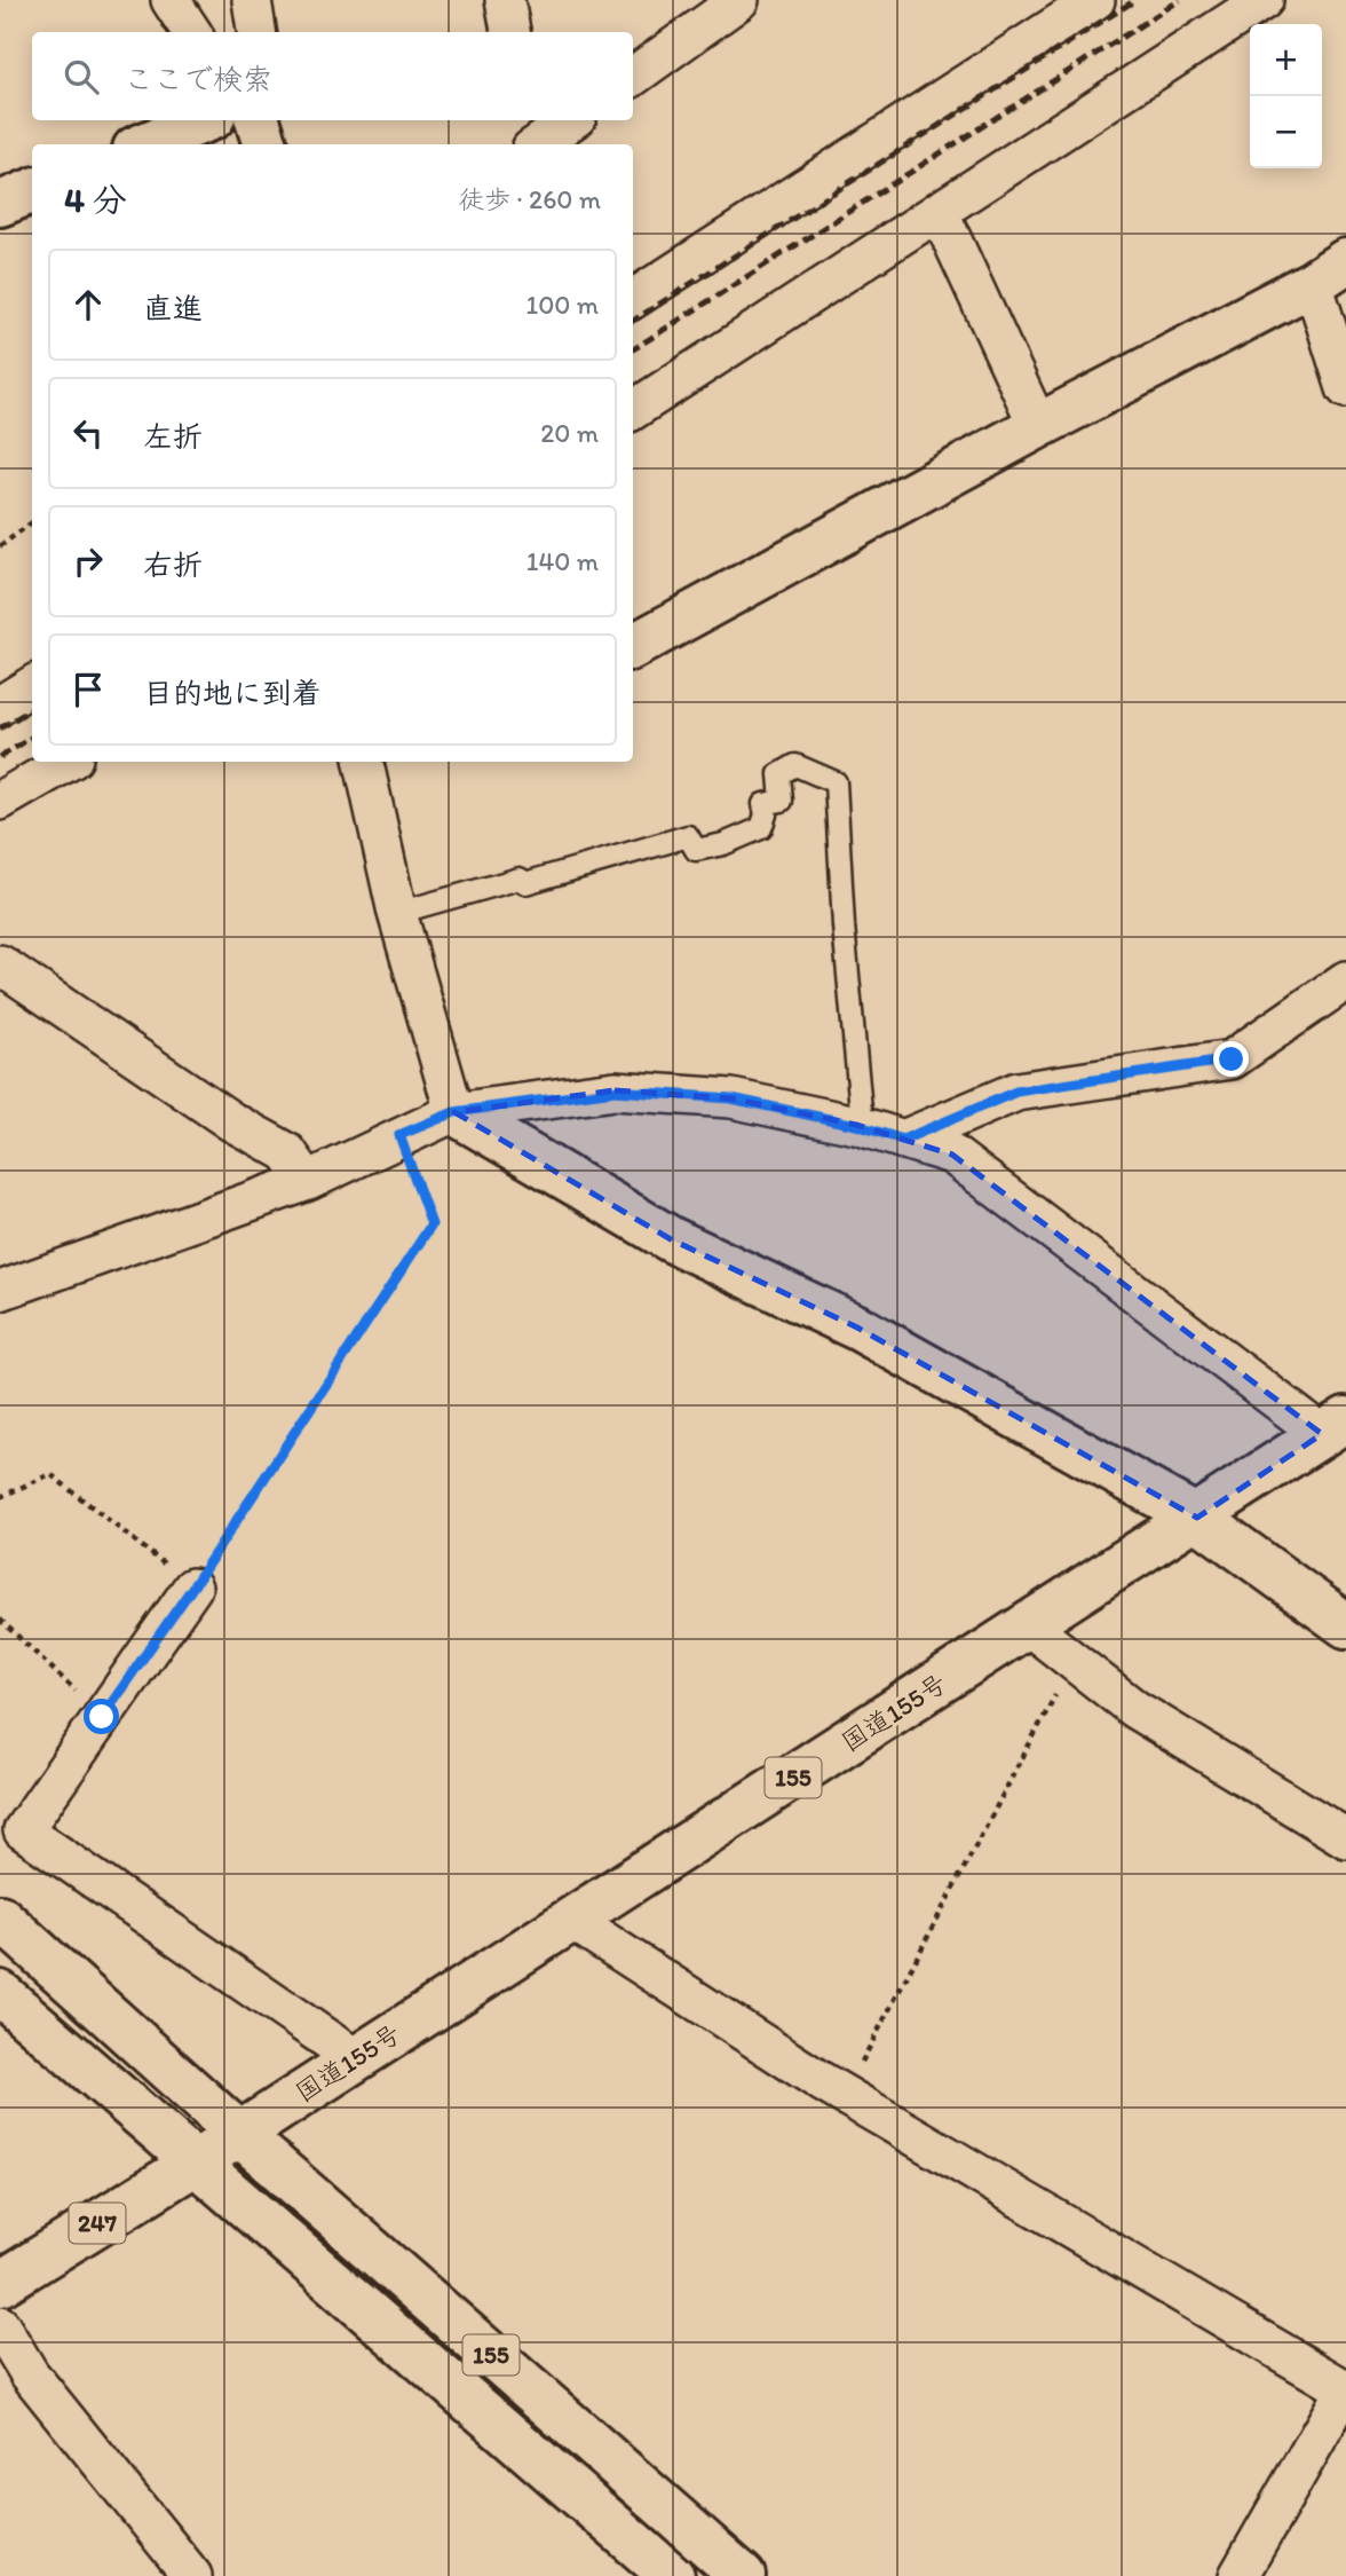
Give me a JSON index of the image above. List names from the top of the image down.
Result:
{
  "streets": {
    "main road": ["国道155号", "155", "247"]
  },
  "crossings": [
    ["国道155号", "155"],
    ["国道155号", "247"],
    ["155", "247"]
  ],
  "page": {
    "map_buttons": ["+", "−"],
    "search": "ここで検索",
    "heading": ["4 分", "徒歩 · 260 m"],
    "list": [
      ["直進", "100 m"],
      ["左折", "20 m"],
      ["右折", "140 m"],
      "目的地に到着"
    ]
  }
}
